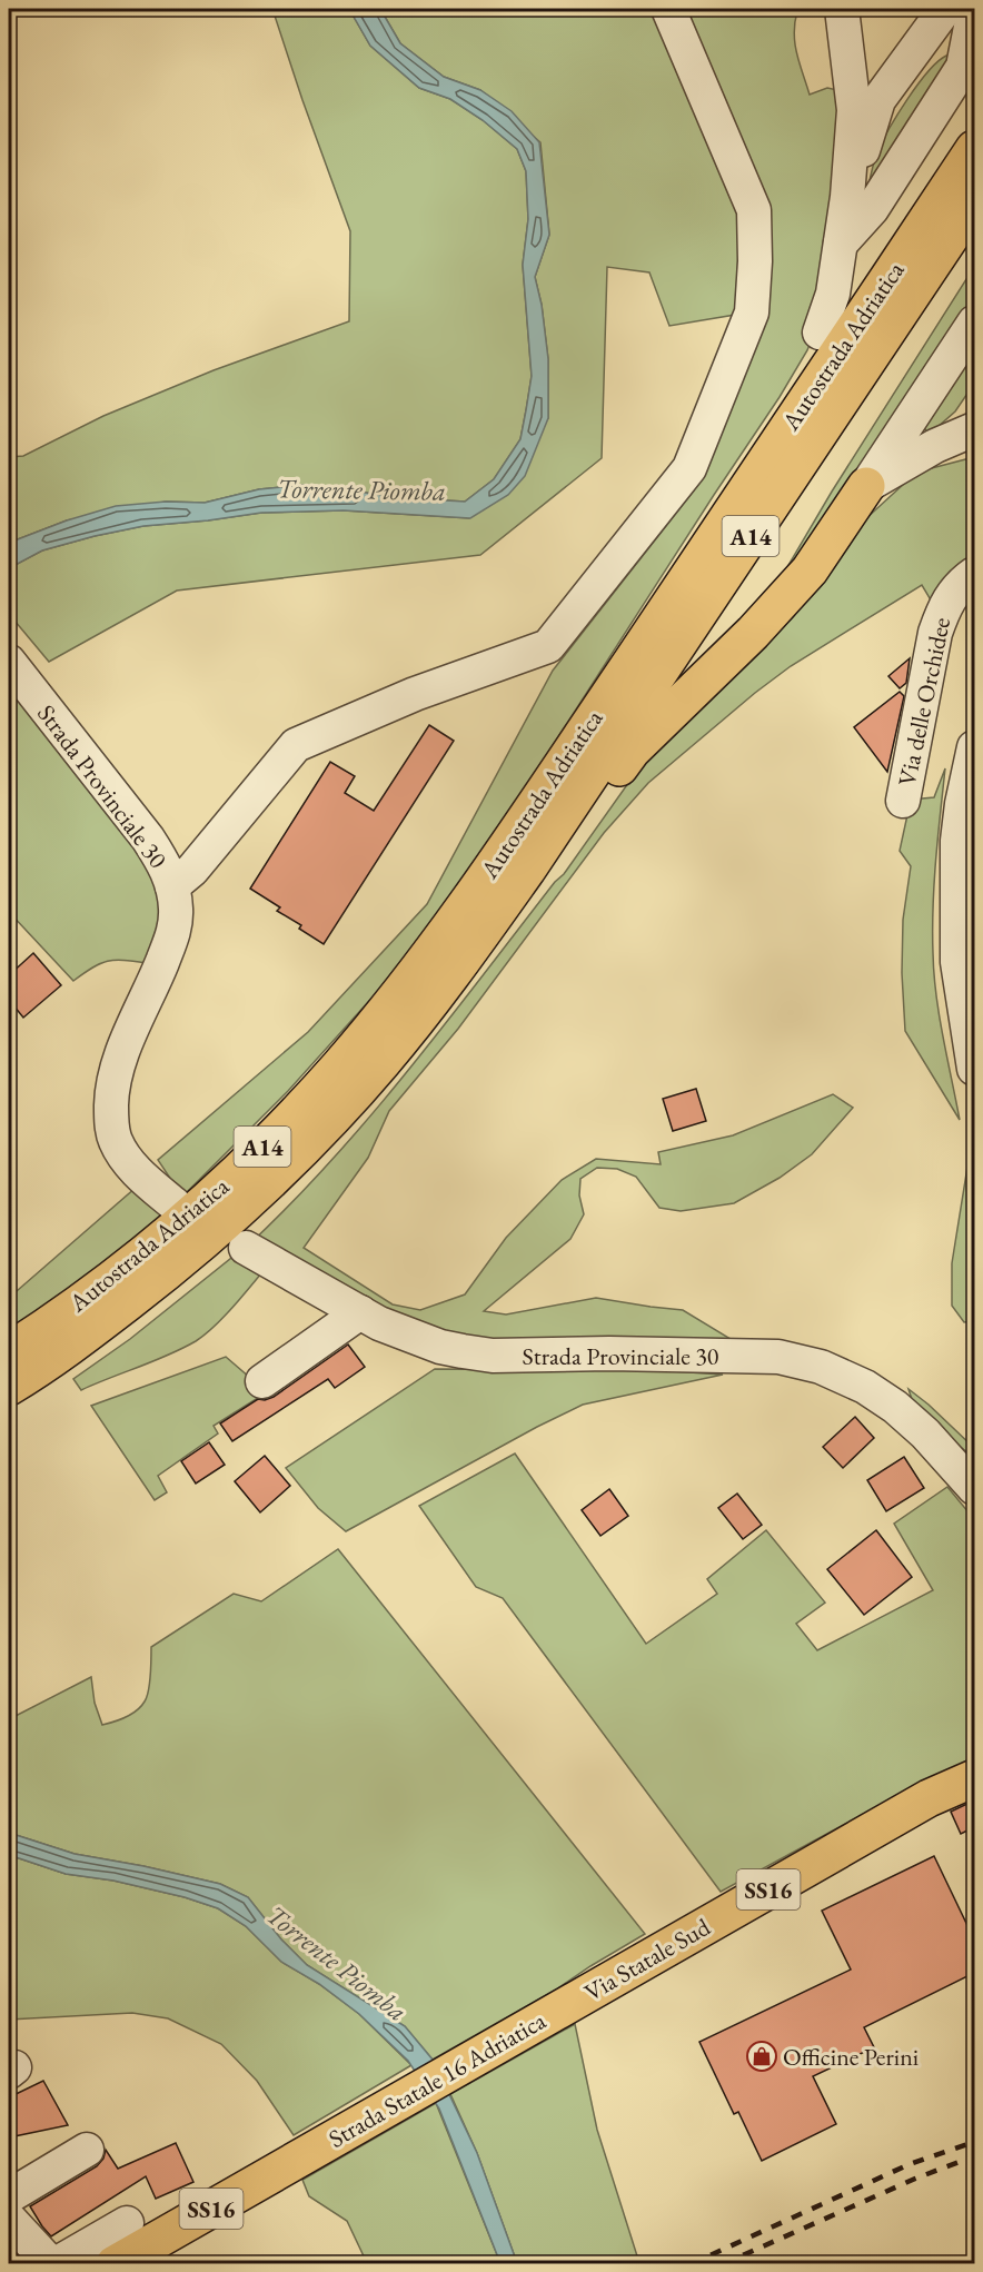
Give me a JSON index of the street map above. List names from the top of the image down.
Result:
{
  "streets": {
    "main road": [
      "Autostrada Adriatica",
      "A14",
      "SS16",
      "Via Statale Sud",
      "Strada Statale 16 Adriatica"
    ],
    "street": ["Via delle Orchidee", "Strada Provinciale 30"]
  },
  "crossings": [
    ["Via Statale Sud", "Strada Statale 16 Adriatica"]
  ],
  "water": ["Torrente Piomba"],
  "places": {
    "shop": ["Officine Perini"]
  }
}
